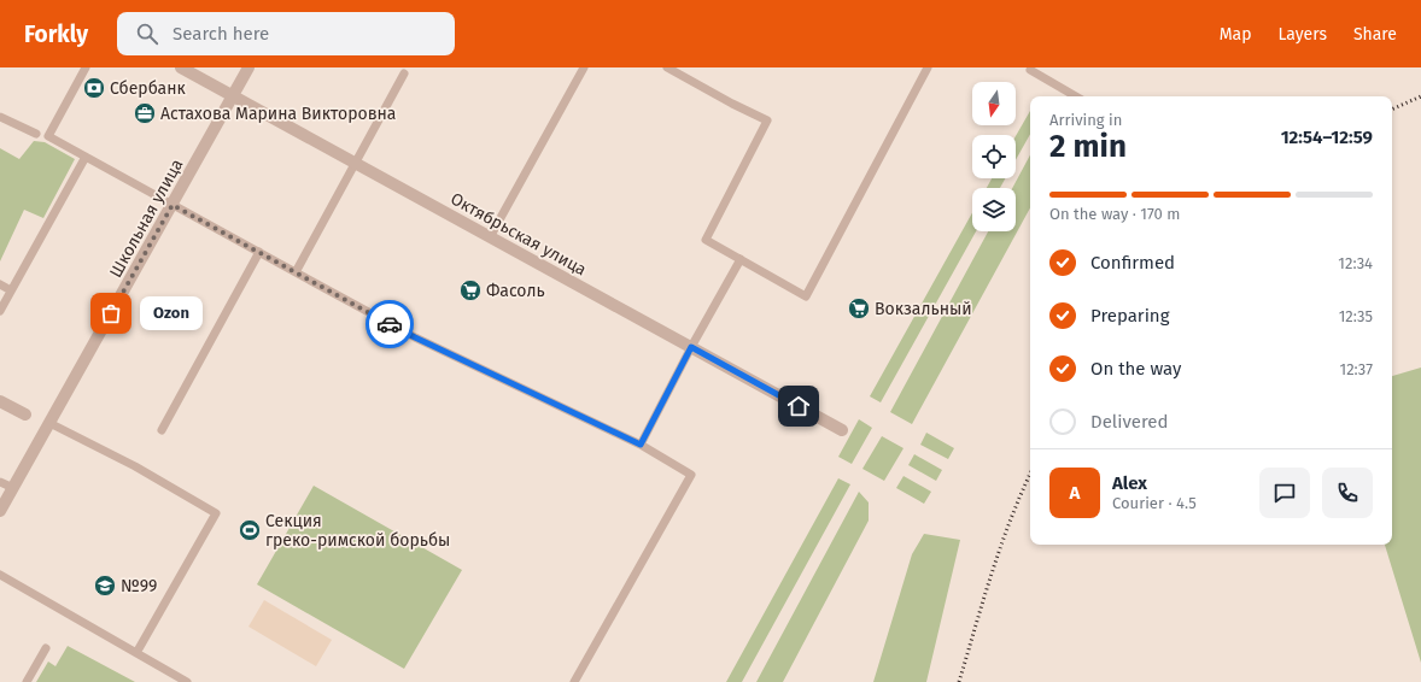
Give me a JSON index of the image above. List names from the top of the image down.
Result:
{
  "streets": {
    "street": ["Школьная улица", "Октябрьская улица"]
  },
  "crossings": [
    ["Школьная улица", "Октябрьская улица"]
  ],
  "places": {
    "bank": ["Сбербанк"],
    "office": ["Астахова Марина Викторовна"],
    "supermarket": ["Фасоль", "Вокзальный"],
    "other": ["Ozon"],
    "sports": ["Секция греко-римской борьбы"],
    "school or university": ["№99"]
  },
  "north": "bottom",
  "page": {
    "header": "Forkly",
    "search": "Search here",
    "nav": ["Map", "Layers", "Share"],
    "heading": ["2 min", "Arriving in", "12:54–12:59"],
    "panel": ["Alex", "Courier · 4.5"],
    "bar": "On the way · 170 m",
    "list": [
      ["Confirmed", "12:34"],
      ["Preparing", "12:35"],
      ["On the way", "12:37"],
      "Delivered"
    ],
    "bubble": "Ozon",
    "round": "A"
  }
}
